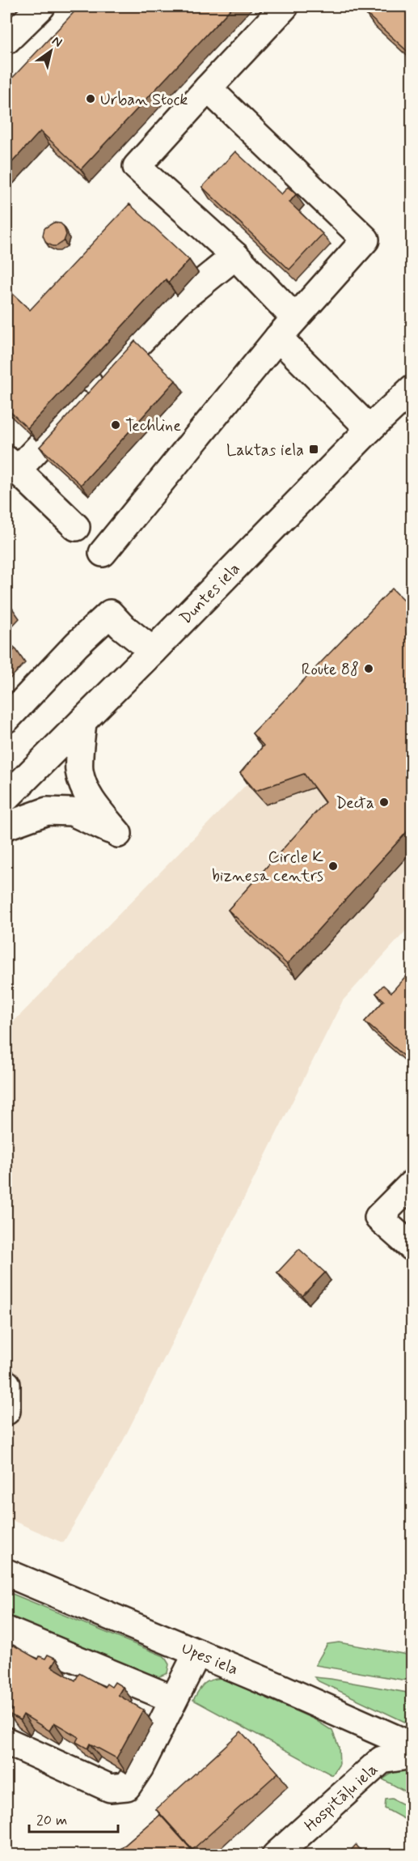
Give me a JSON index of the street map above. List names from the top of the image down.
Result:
{
  "streets": {
    "street": ["Duntes iela", "Upes iela", "Hospitāļu iela"]
  },
  "places": {
    "other": [
      "Urban Stock",
      "Techline",
      "Route 88",
      "Decta",
      "Circle K biznesa centrs"
    ],
    "transit": ["Laktas iela"]
  },
  "scale_bar": "20 m",
  "north": "top right"
}
